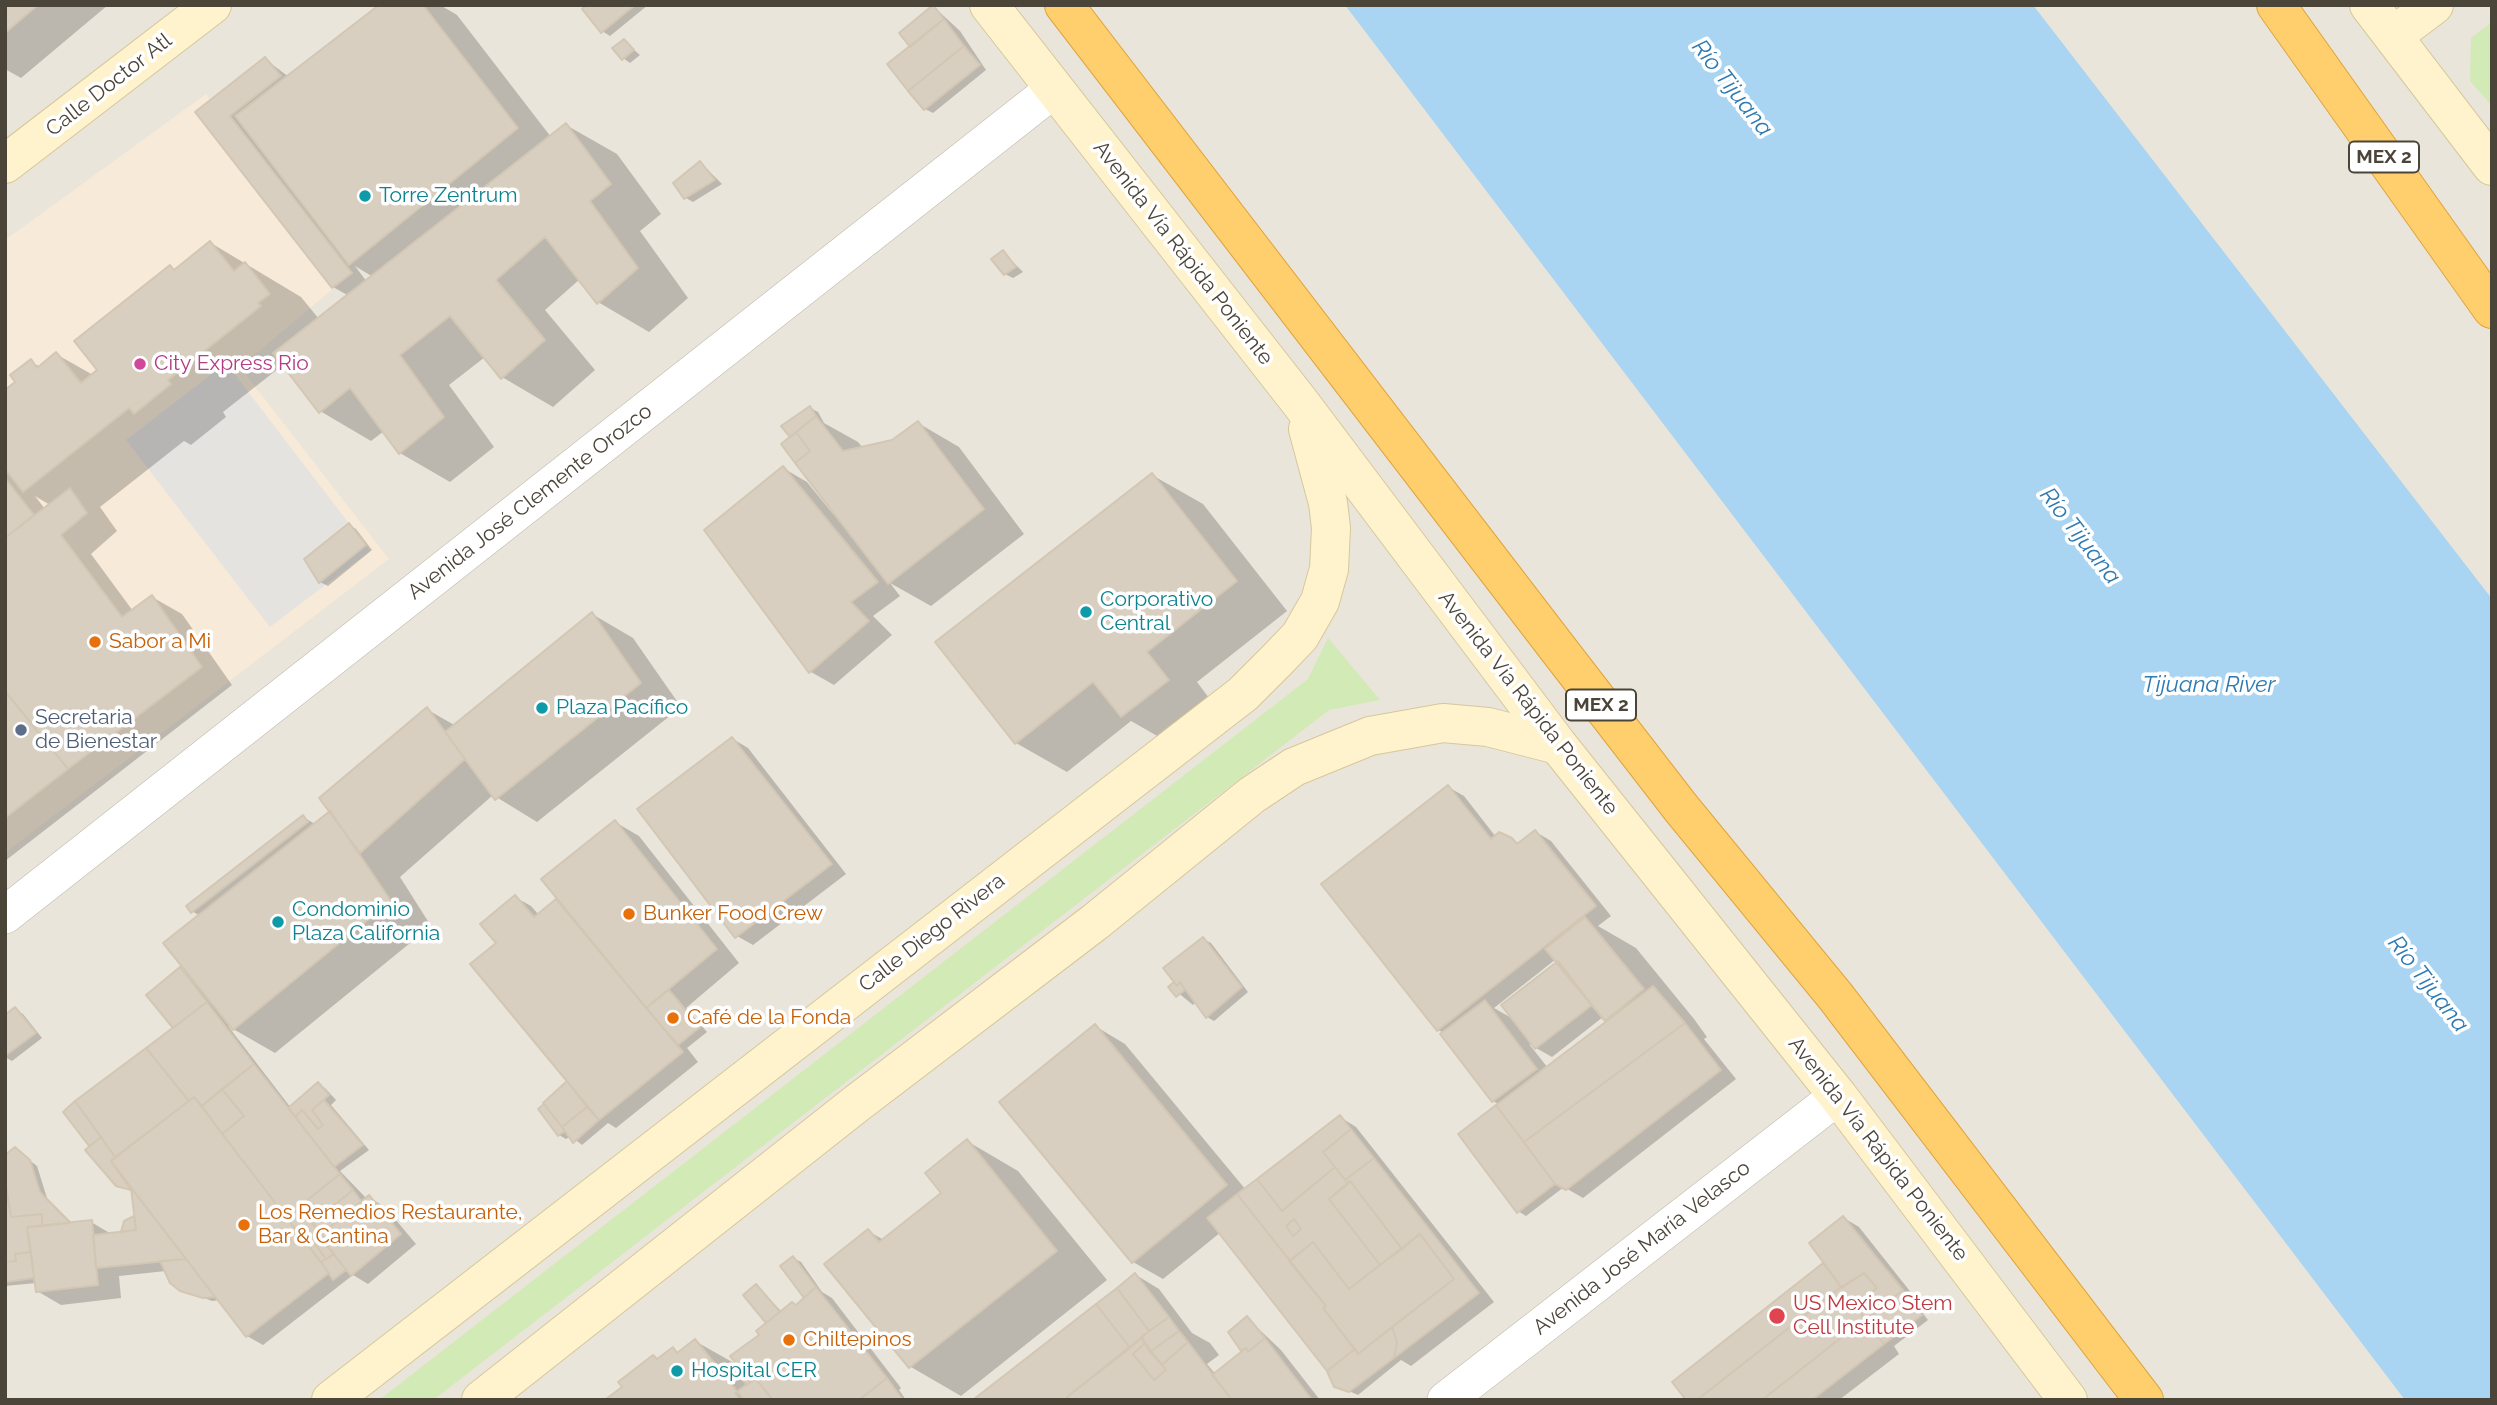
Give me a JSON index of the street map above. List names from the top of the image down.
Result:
{
  "streets": {
    "highway": ["MEX 2"],
    "street": [
      "Calle Doctor Atl",
      "Avenida Vía Rápida Poniente",
      "Avenida José Clemente Orozco",
      "Calle Diego Rivera",
      "Avenida José María Velasco"
    ]
  },
  "crossings": [
    ["Avenida Vía Rápida Poniente", "Avenida José Clemente Orozco"],
    ["Avenida Vía Rápida Poniente", "Calle Diego Rivera"],
    ["Avenida Vía Rápida Poniente", "Avenida José María Velasco"]
  ],
  "water": ["Río Tijuana", "Tijuana River"],
  "places": [
    "Torre Zentrum",
    "City Express Rio",
    "Corporativo Central",
    "Sabor a Mi",
    "Plaza Pacífico",
    "Secretaria de Bienestar",
    "Bunker Food Crew",
    "Condominio Plaza California",
    "Café de la Fonda",
    "Los Remedios Restaurante, Bar & Cantina",
    "US Mexico Stem Cell Institute",
    "Chiltepinos",
    "Hospital CER"
  ]
}
